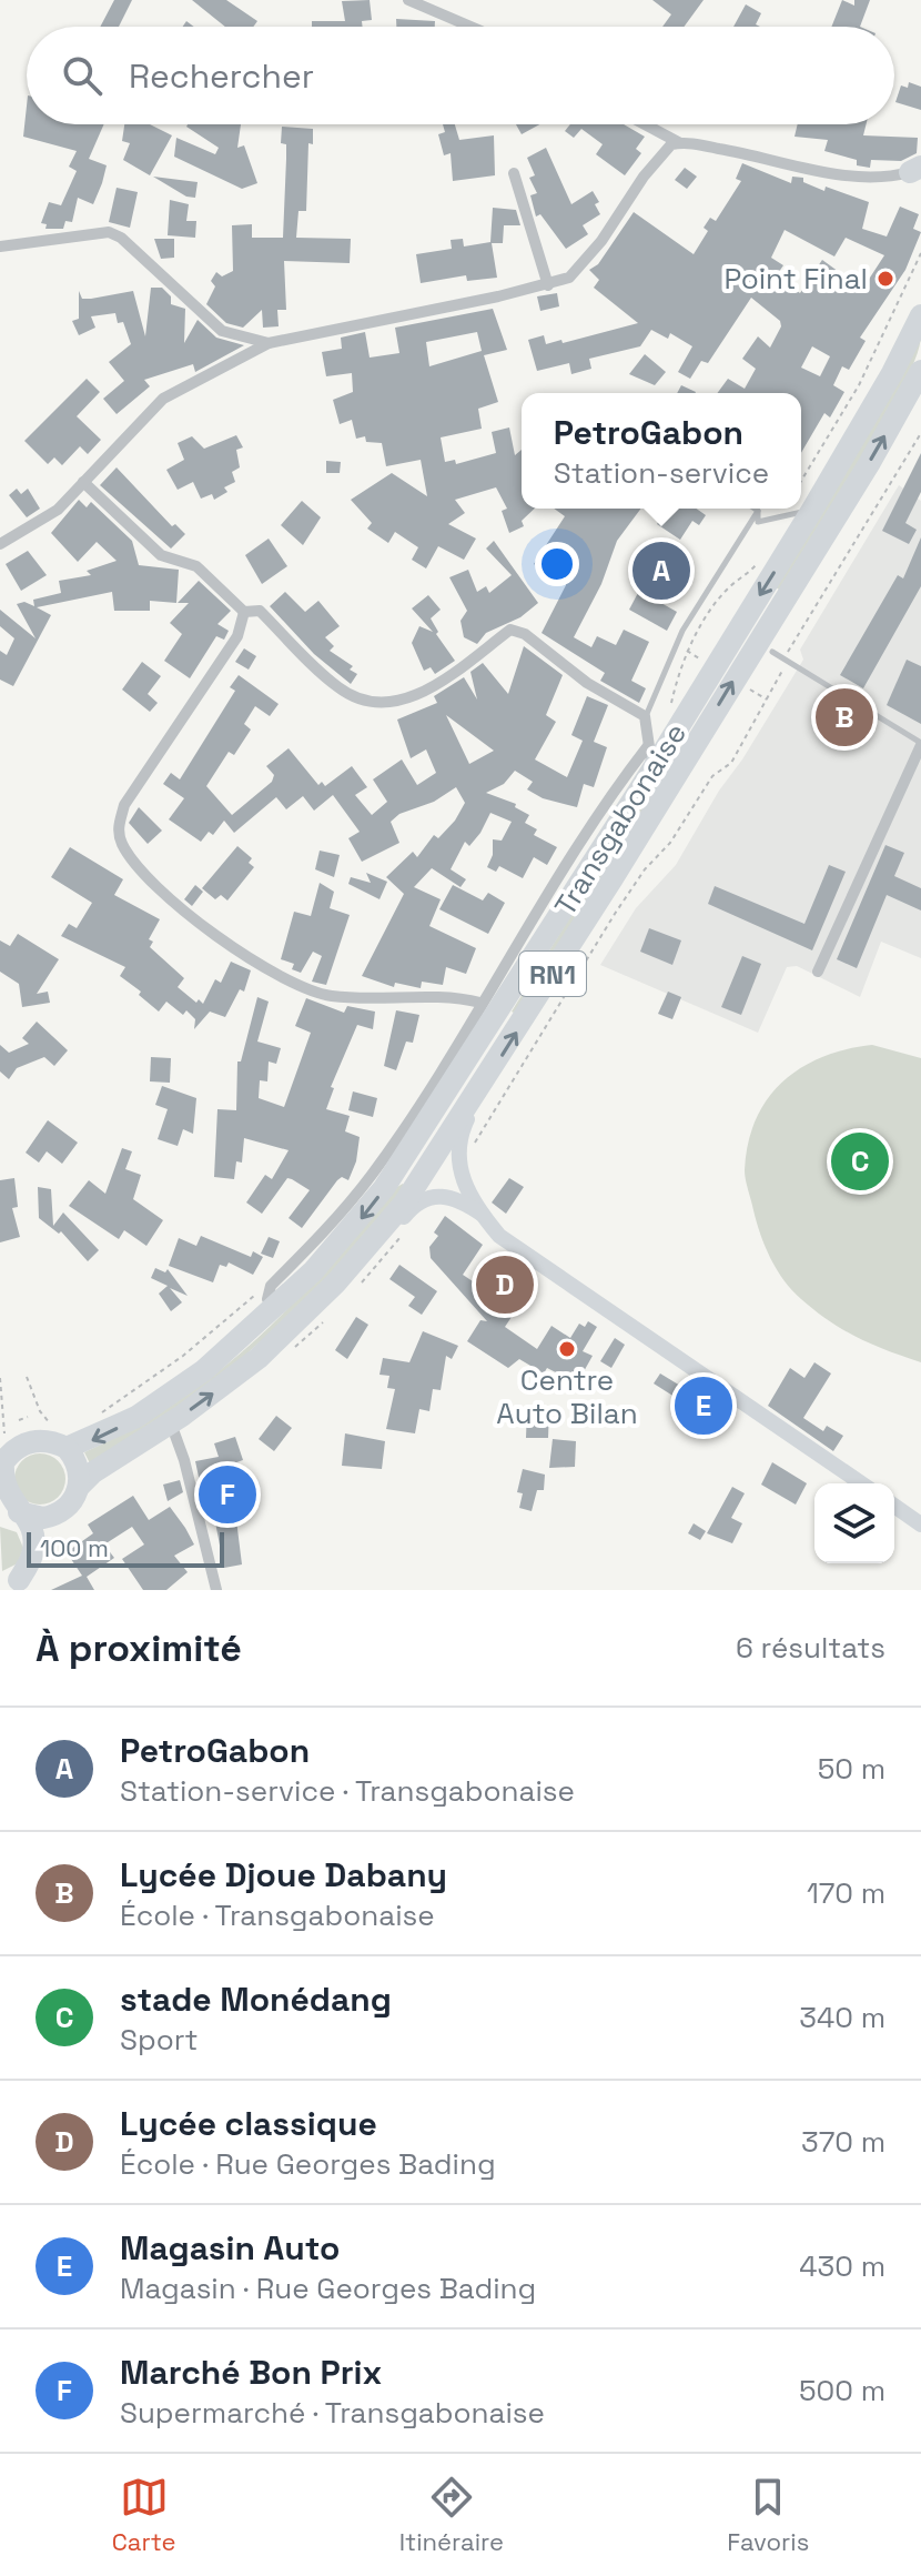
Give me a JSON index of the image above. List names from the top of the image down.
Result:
{
  "streets": {
    "highway": ["Transgabonaise", "RN1"]
  },
  "crossings": [
    ["Transgabonaise", "RN1"]
  ],
  "places": ["Point Final", "Centre Auto Bilan"],
  "scale_bar": "100 m",
  "page": {
    "search": "Rechercher",
    "popup": ["PetroGabon", "Station-service"],
    "pins": [
      "A",
      "B",
      "C",
      "D",
      "E",
      "F"
    ],
    "scale": "100 m",
    "heading": ["À proximité", "6 résultats"],
    "list": [
      {
        "mark": "A",
        "name": "PetroGabon",
        "note": "Station-service · Transgabonaise",
        "value": "50 m"
      },
      {
        "mark": "B",
        "name": "Lycée Djoue Dabany",
        "note": "École · Transgabonaise",
        "value": "170 m"
      },
      {
        "mark": "C",
        "name": "stade Monédang",
        "note": "Sport",
        "value": "340 m"
      },
      {
        "mark": "D",
        "name": "Lycée classique",
        "note": "École · Rue Georges Bading",
        "value": "370 m"
      },
      {
        "mark": "E",
        "name": "Magasin Auto",
        "note": "Magasin · Rue Georges Bading",
        "value": "430 m"
      },
      {
        "mark": "F",
        "name": "Marché Bon Prix",
        "note": "Supermarché · Transgabonaise",
        "value": "500 m"
      }
    ],
    "nav": ["Carte", "Itinéraire", "Favoris"]
  }
}
